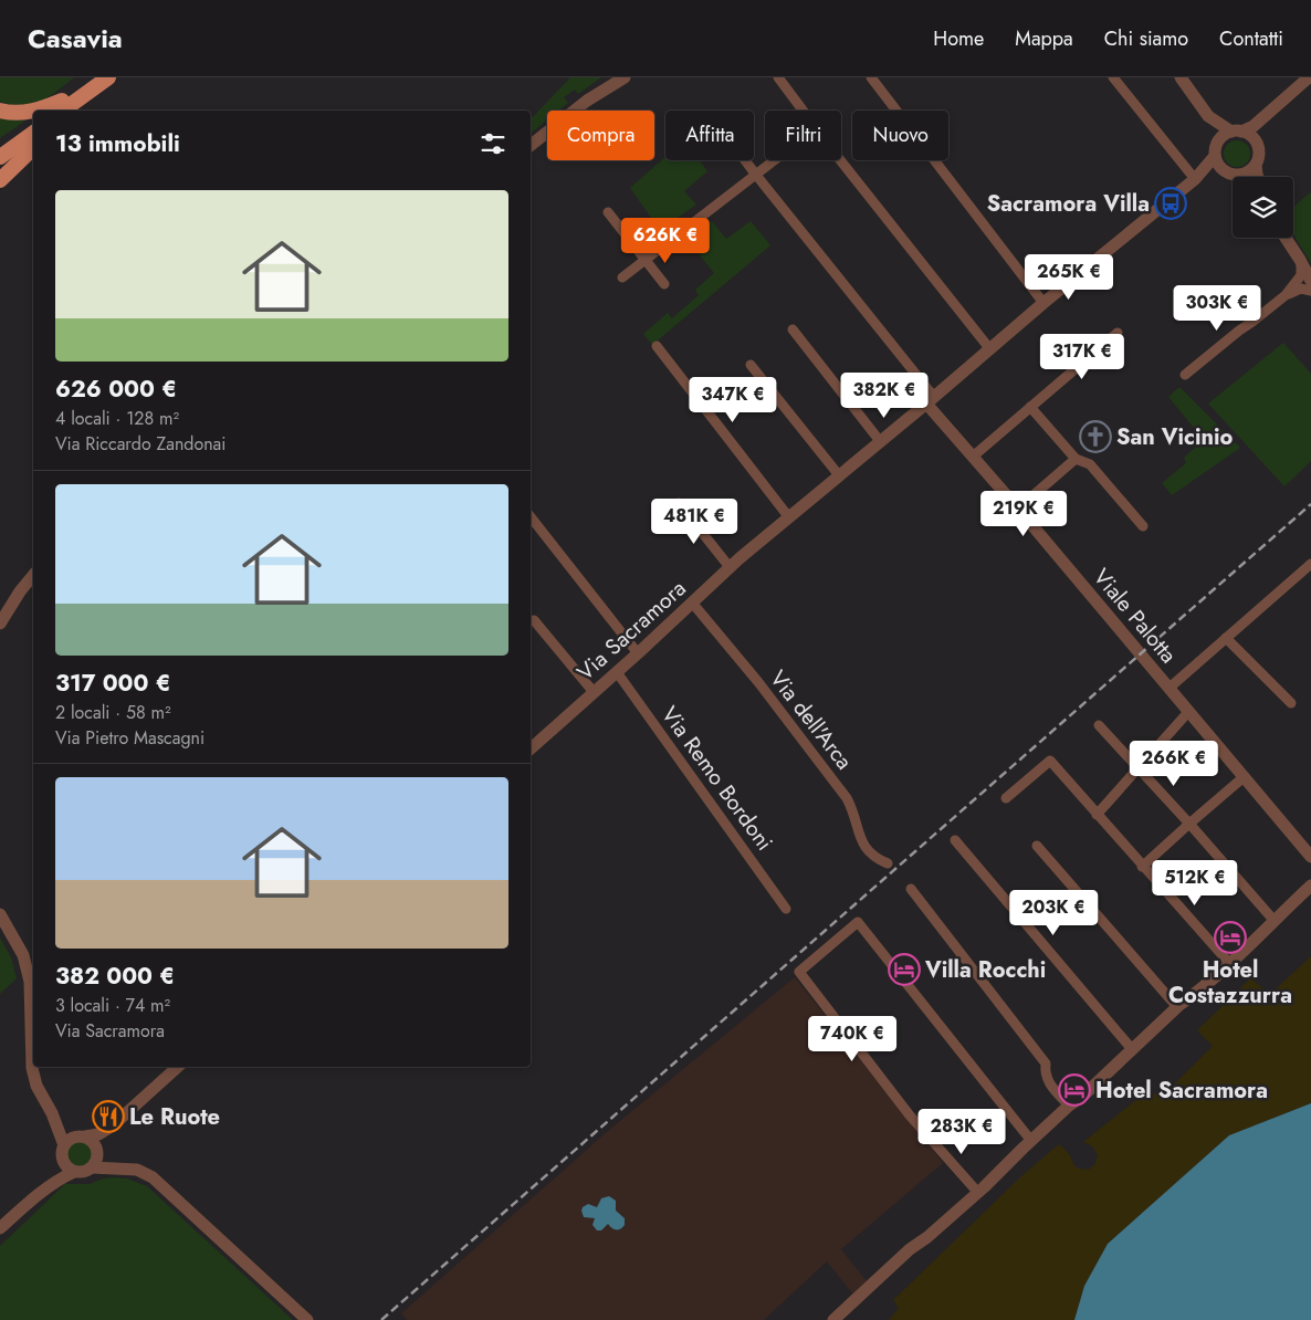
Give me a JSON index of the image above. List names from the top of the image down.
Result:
{
  "streets": {
    "street": [
      "Viale Palotta",
      "Via Sacramora",
      "Via dell'Arca",
      "Via Remo Bordoni"
    ]
  },
  "crossings": [
    ["Viale Palotta", "Via Sacramora"],
    ["Via Sacramora", "Via dell'Arca"],
    ["Via Sacramora", "Via Remo Bordoni"]
  ],
  "places": {
    "bus stop": ["Sacramora Villa"],
    "church": ["San Vicinio"],
    "hotel": ["Hotel Costazzurra", "Villa Rocchi", "Hotel Sacramora"],
    "restaurant": ["Le Ruote"]
  },
  "page": {
    "header": "Casavia",
    "nav": [
      "Home",
      "Mappa",
      "Chi siamo",
      "Contatti"
    ],
    "chip": [
      "Compra",
      "Affitta",
      "Filtri",
      "Nuovo"
    ],
    "heading": "13 immobili",
    "list": [
      {
        "name": "626 000 €",
        "note": "4 locali · 128 m² · Via Riccardo Zandonai"
      },
      {
        "name": "317 000 €",
        "note": "2 locali · 58 m² · Via Pietro Mascagni"
      },
      {
        "name": "382 000 €",
        "note": "3 locali · 74 m² · Via Sacramora"
      }
    ],
    "price": [
      "626K €",
      "265K €",
      "303K €",
      "317K €",
      "382K €",
      "347K €",
      "219K €",
      "481K €",
      "266K €",
      "512K €",
      "203K €",
      "740K €",
      "283K €"
    ]
  }
}
